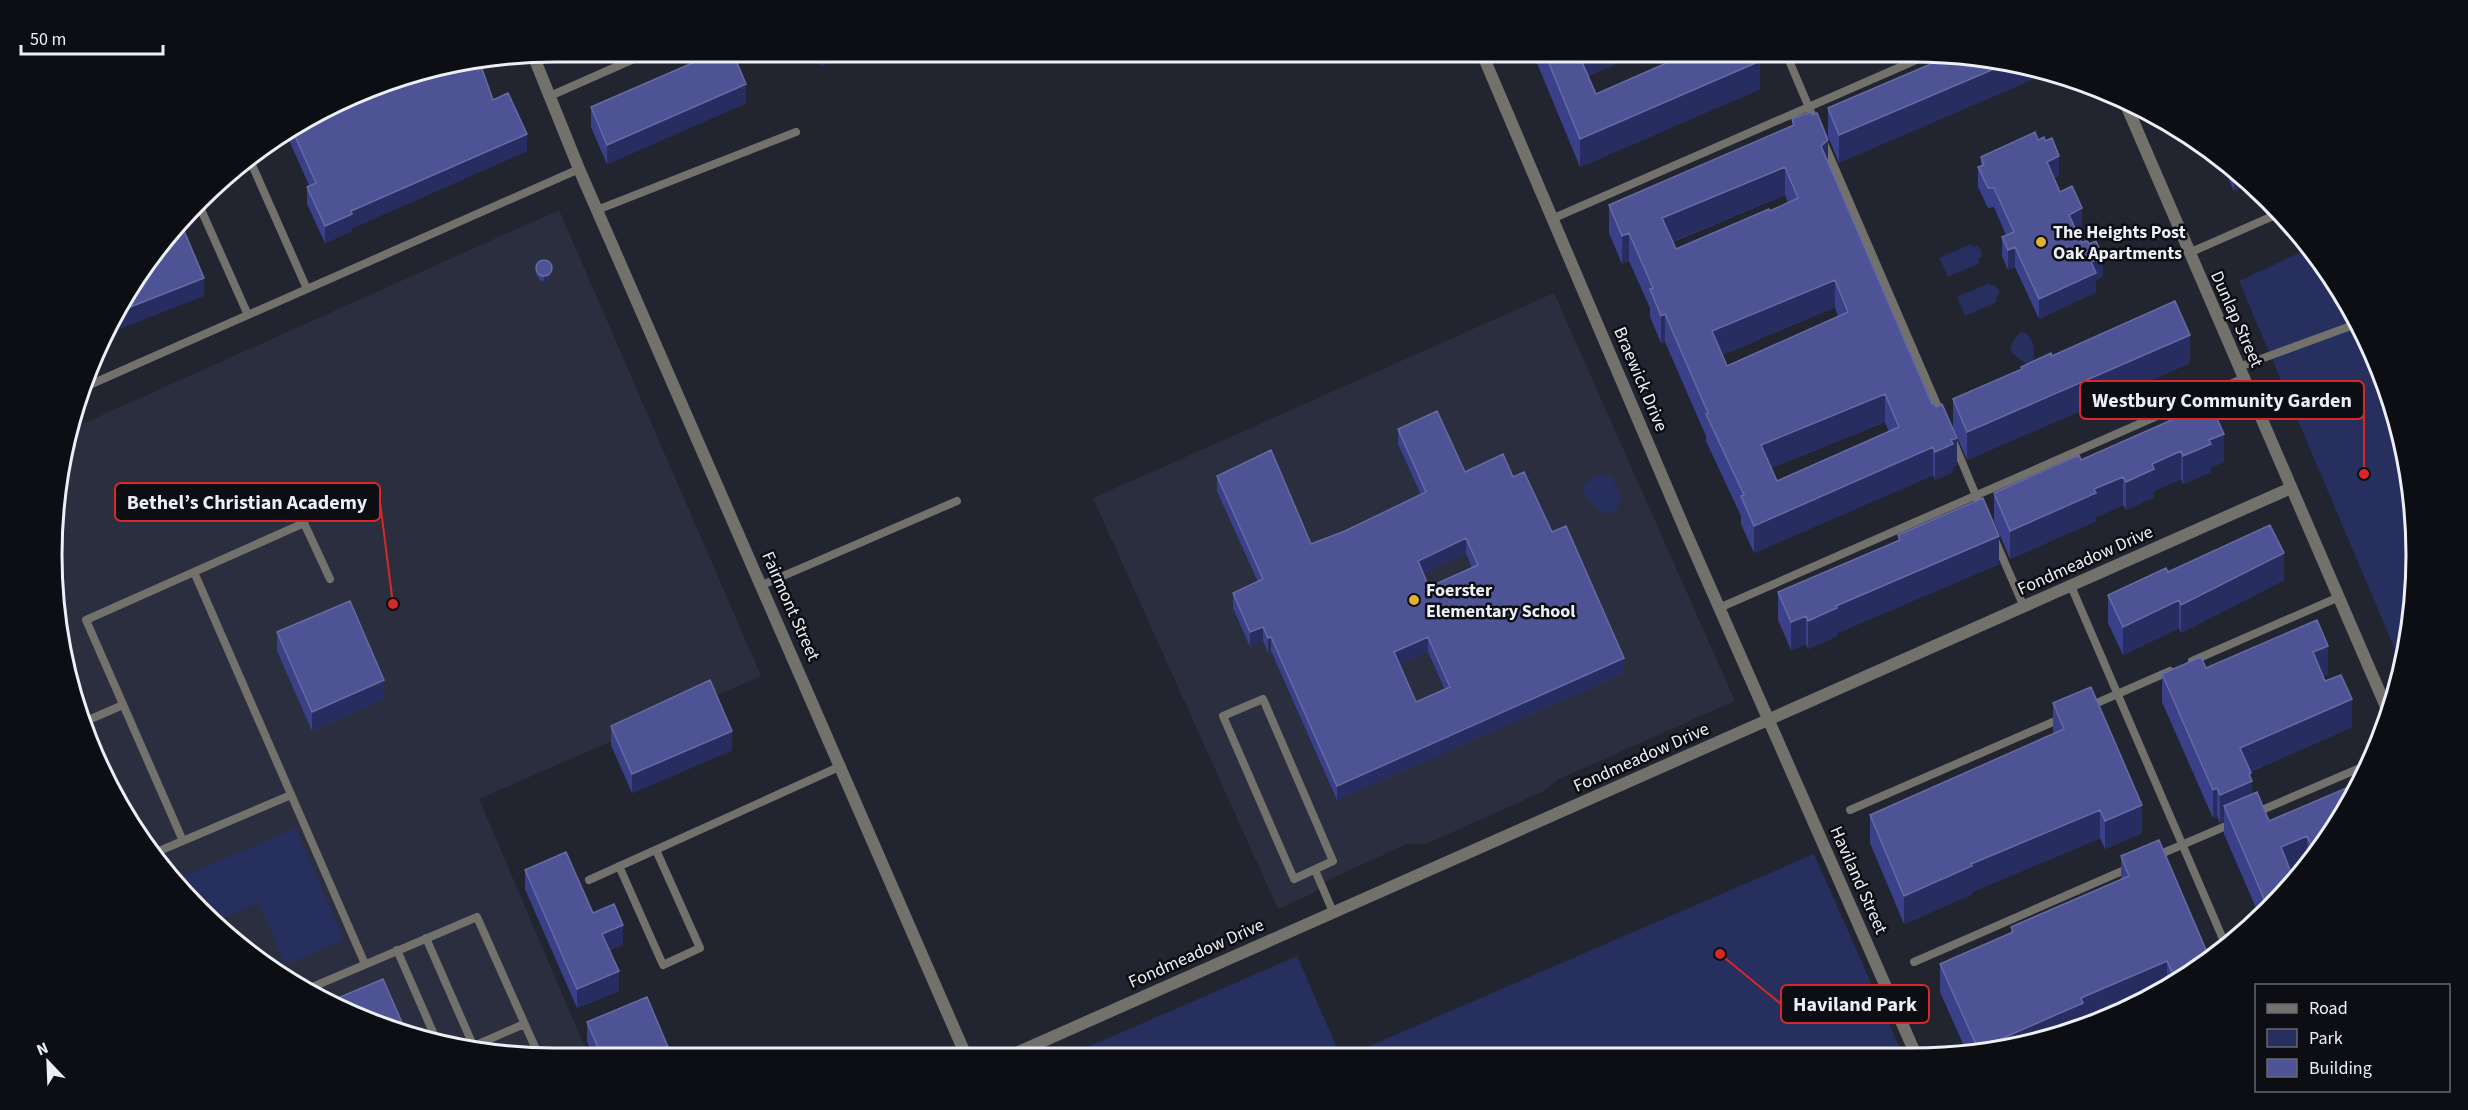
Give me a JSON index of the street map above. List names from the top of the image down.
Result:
{
  "streets": {
    "street": [
      "Dunlap Street",
      "Braewick Drive",
      "Fondmeadow Drive",
      "Fairmont Street",
      "Haviland Street"
    ]
  },
  "crossings": [
    ["Dunlap Street", "Fondmeadow Drive"],
    ["Braewick Drive", "Fondmeadow Drive"],
    ["Braewick Drive", "Haviland Street"],
    ["Fondmeadow Drive", "Haviland Street"]
  ],
  "places": [
    "The Heights Post Oak Apartments",
    "Westbury Community Garden",
    "Foerster Elementary School",
    "Bethel’s Christian Academy",
    "Haviland Park"
  ],
  "legend": ["Road", "Park", "Building"],
  "scale_bar": "50 m",
  "north": "top left"
}
